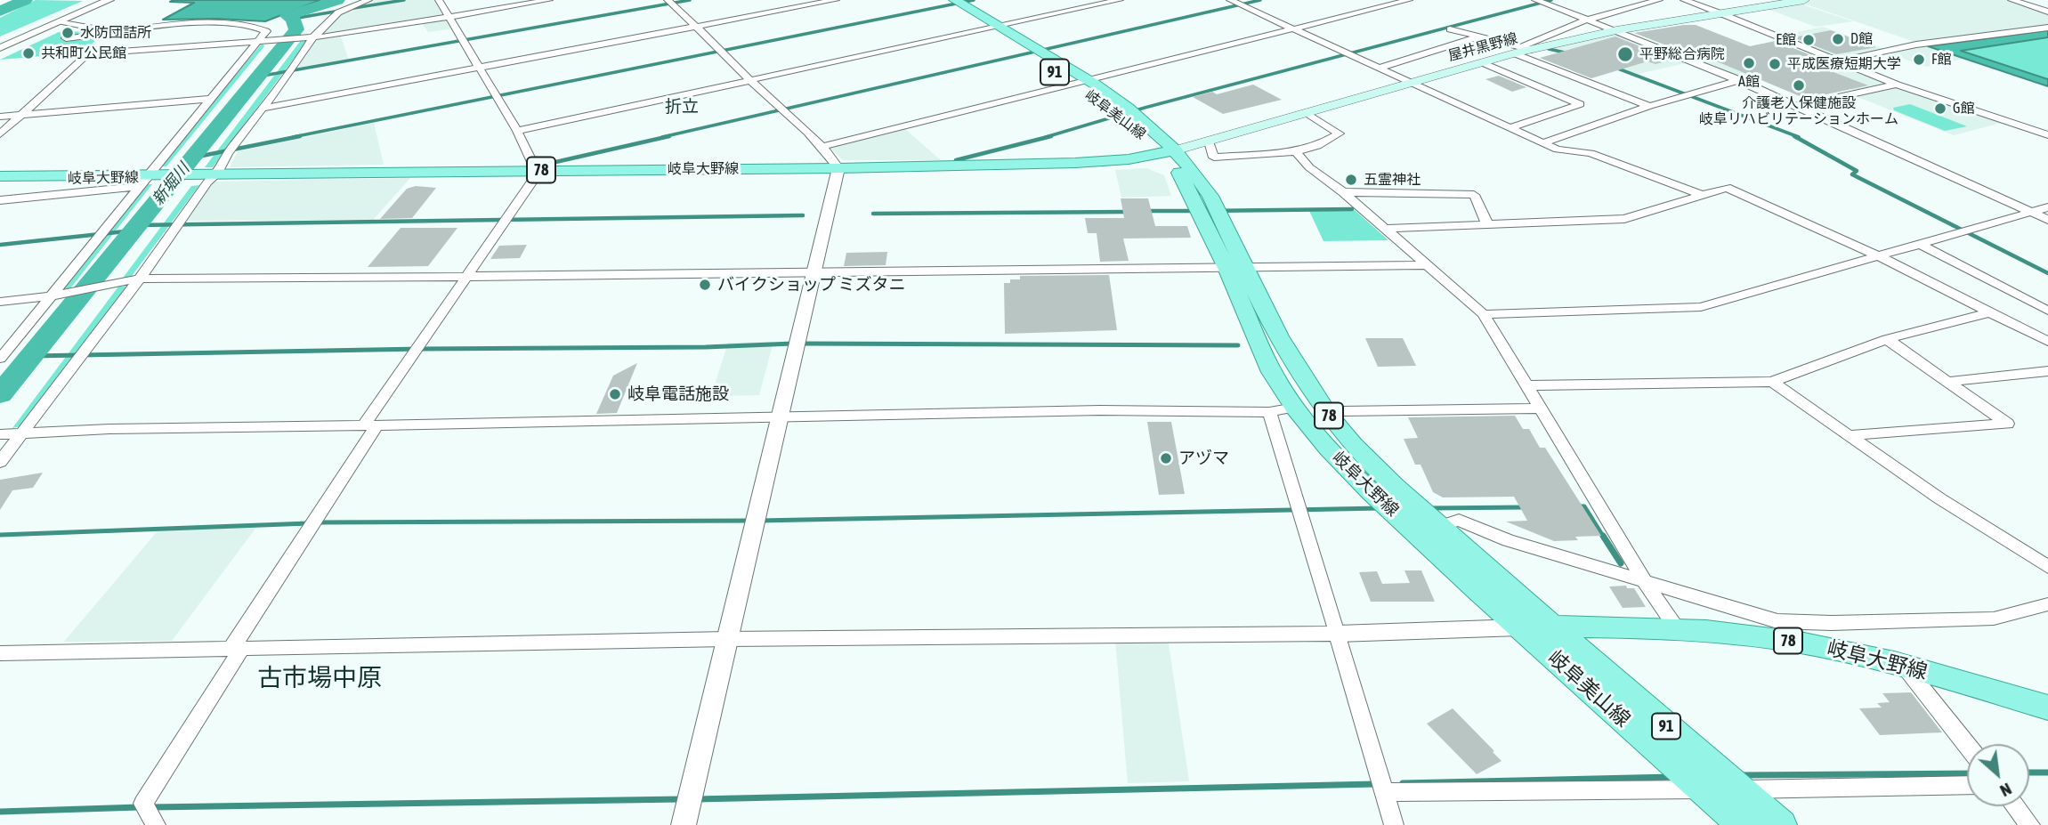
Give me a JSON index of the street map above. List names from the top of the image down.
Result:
{
  "streets": {
    "main road": [
      "屋井黒野線",
      "91",
      "岐阜美山線",
      "岐阜大野線",
      "78"
    ]
  },
  "crossings": [
    ["屋井黒野線", "岐阜美山線"],
    ["屋井黒野線", "岐阜大野線"],
    ["岐阜美山線", "岐阜大野線"]
  ],
  "districts": ["折立", "古市場中原"],
  "water": ["新堀川"],
  "places": [
    "水防団詰所",
    "D館",
    "E館",
    "共和町公民館",
    "平野総合病院",
    "F館",
    "A館",
    "平成医療短期大学",
    "介護老人保健施設 岐阜リハビリテーションホーム",
    "G館",
    "五霊神社",
    "バイクショップ ミズタニ",
    "岐阜電話施設",
    "アヅマ"
  ],
  "north": "bottom right"
}
